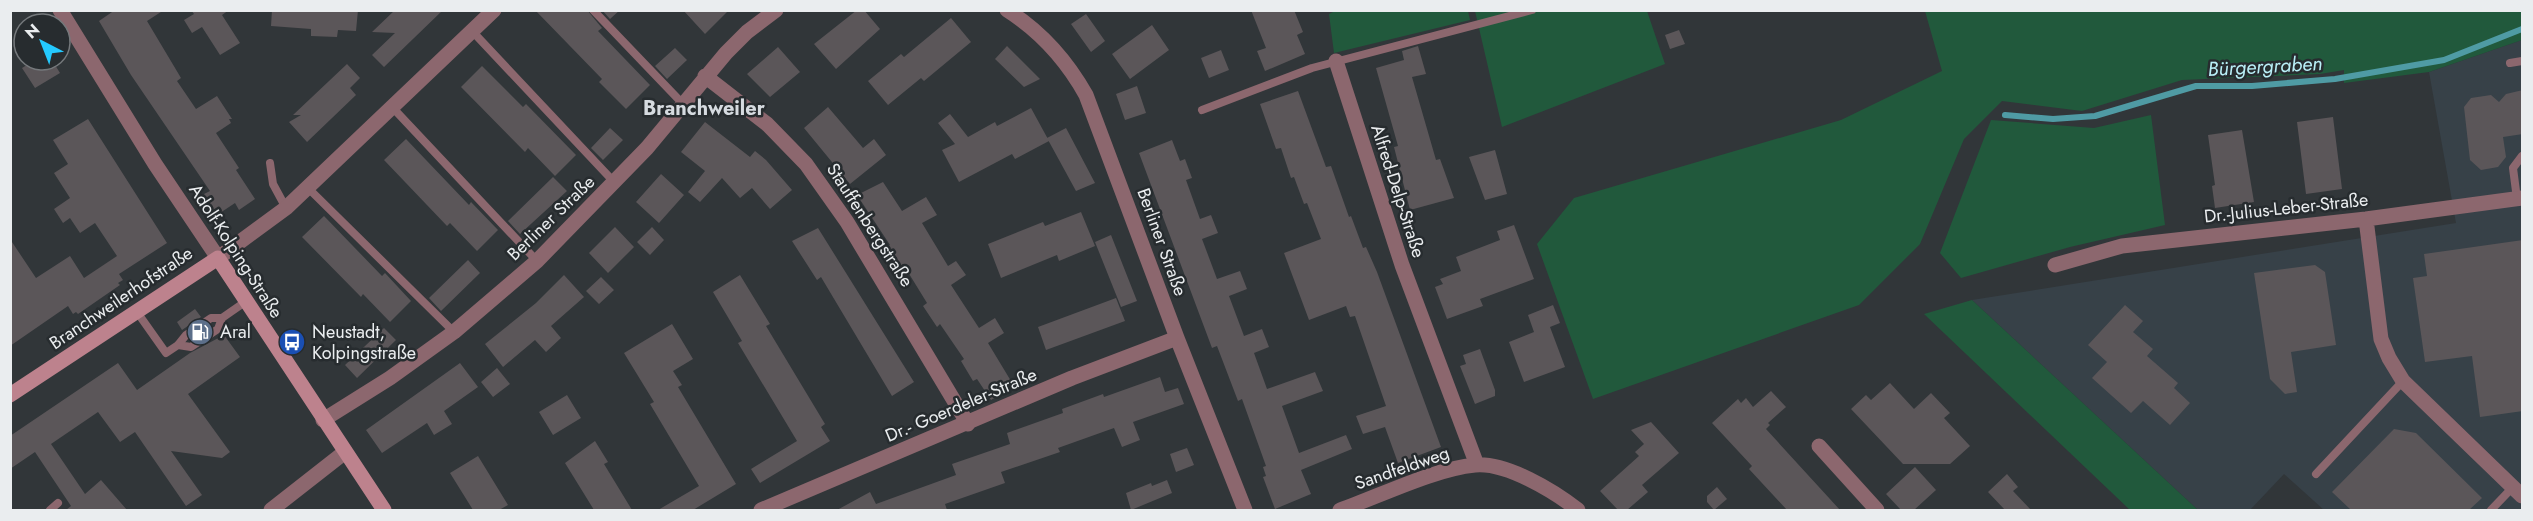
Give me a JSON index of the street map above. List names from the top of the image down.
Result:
{
  "streets": {
    "street": [
      "Alfred-Delp-Straße",
      "Dr.-Julius-Leber-Straße",
      "Berliner Straße",
      "Stauffenbergstraße",
      "Adolf-Kolping-Straße",
      "Branchweilerhofstraße",
      "Dr.- Goerdeler-Straße",
      "Sandfeldweg"
    ]
  },
  "crossings": [
    ["Alfred-Delp-Straße", "Sandfeldweg"],
    ["Berliner Straße", "Stauffenbergstraße"],
    ["Berliner Straße", "Adolf-Kolping-Straße"],
    ["Berliner Straße", "Dr.- Goerdeler-Straße"],
    ["Stauffenbergstraße", "Dr.- Goerdeler-Straße"],
    ["Adolf-Kolping-Straße", "Branchweilerhofstraße"]
  ],
  "districts": ["Branchweiler"],
  "water": ["Bürgergraben"],
  "places": {
    "fuel station": ["Aral"],
    "bus stop": ["Neustadt, Kolpingstraße"]
  },
  "north": "top left"
}
